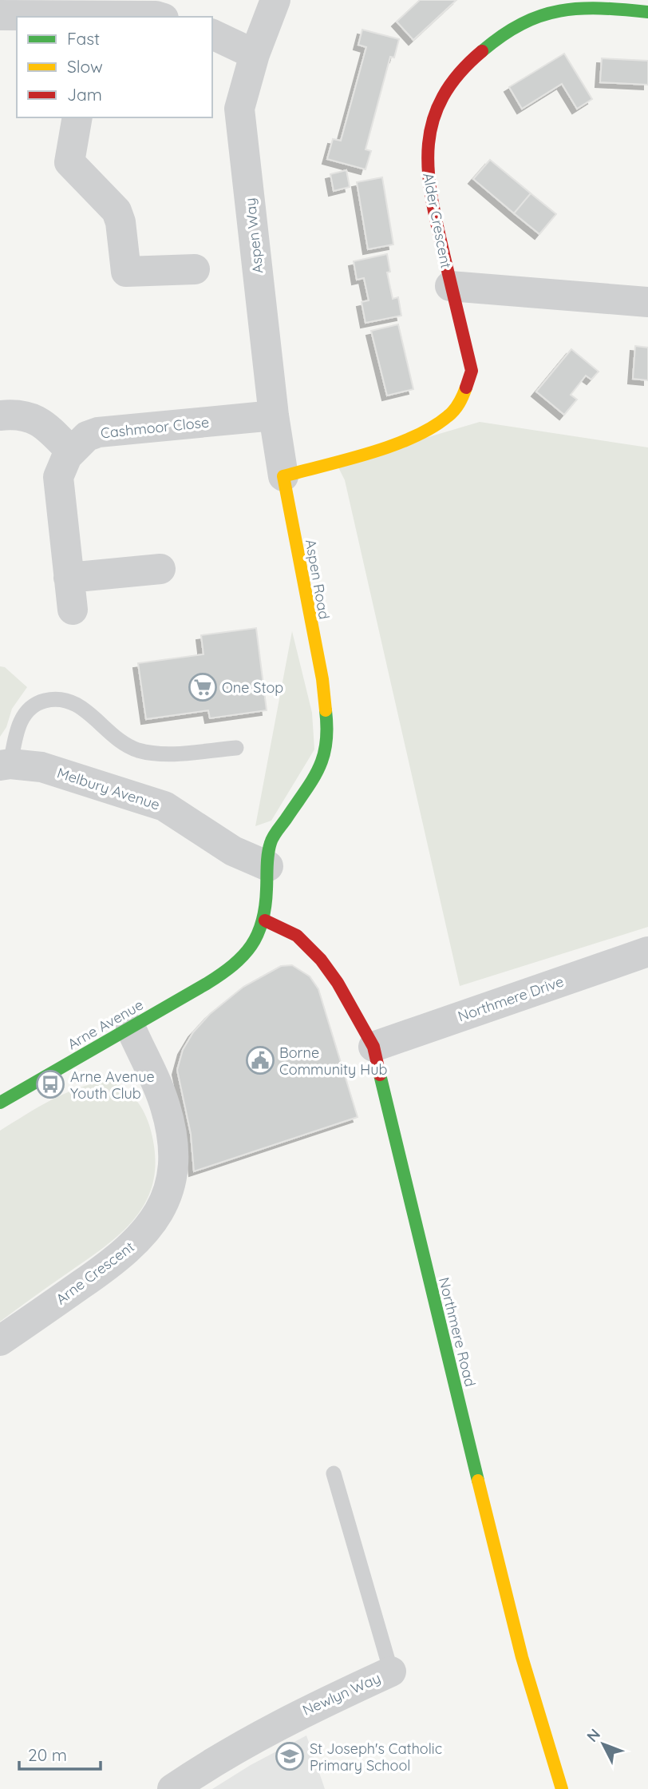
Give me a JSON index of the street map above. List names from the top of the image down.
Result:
{
  "streets": {
    "street": [
      "Alder Crescent",
      "Aspen Way",
      "Cashmoor Close",
      "Aspen Road",
      "Melbury Avenue",
      "Northmere Drive",
      "Arne Avenue",
      "Arne Crescent",
      "Northmere Road",
      "Newlyn Way"
    ]
  },
  "crossings": [
    ["Aspen Way", "Cashmoor Close"],
    ["Aspen Way", "Aspen Road"],
    ["Aspen Road", "Melbury Avenue"],
    ["Aspen Road", "Arne Avenue"],
    ["Aspen Road", "Northmere Road"],
    ["Northmere Drive", "Northmere Road"],
    ["Arne Avenue", "Arne Crescent"]
  ],
  "places": {
    "supermarket": ["One Stop"],
    "public building": ["Borne Community Hub"],
    "bus stop": ["Arne Avenue Youth Club"],
    "school or university": ["St Joseph's Catholic Primary School"]
  },
  "legend": ["Fast", "Slow", "Jam"],
  "scale_bar": "20 m",
  "north": "top left"
}
